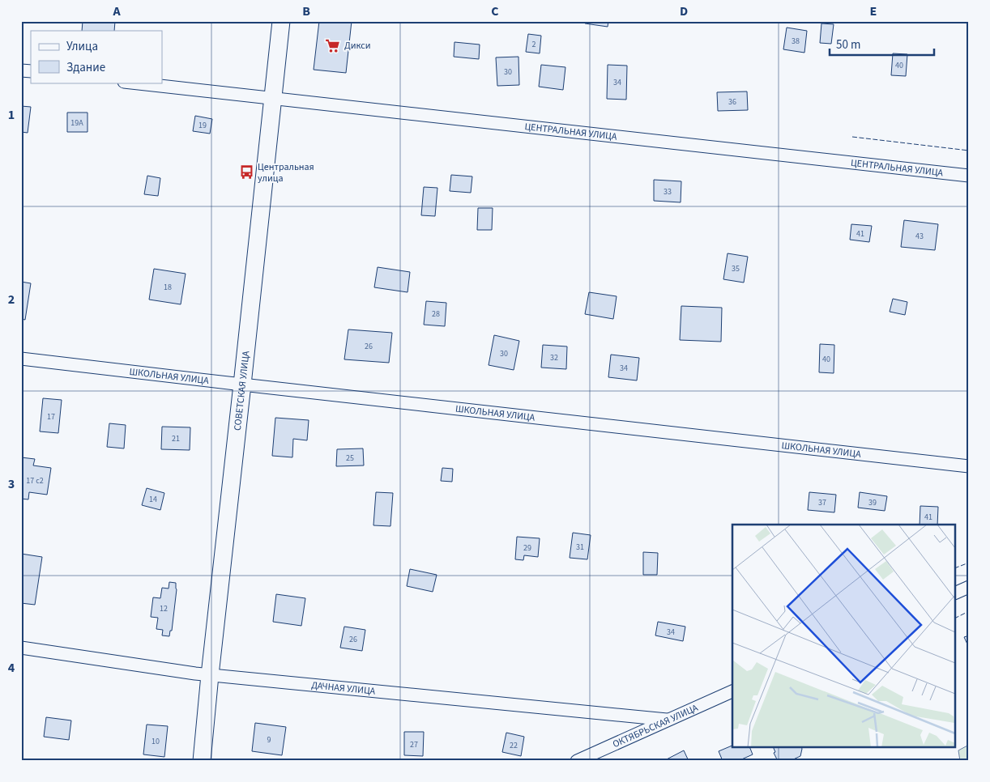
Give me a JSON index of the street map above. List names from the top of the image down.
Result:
{
  "streets": {
    "main road": ["СОВЕТСКАЯ УЛИЦА"],
    "street": [
      "ЦЕНТРАЛЬНАЯ УЛИЦА",
      "ШКОЛЬНАЯ УЛИЦА",
      "ДАЧНАЯ УЛИЦА",
      "ОКТЯБРЬСКАЯ УЛИЦА"
    ]
  },
  "crossings": [
    ["ЦЕНТРАЛЬНАЯ УЛИЦА", "СОВЕТСКАЯ УЛИЦА"],
    ["ШКОЛЬНАЯ УЛИЦА", "СОВЕТСКАЯ УЛИЦА"],
    ["СОВЕТСКАЯ УЛИЦА", "ДАЧНАЯ УЛИЦА"],
    ["ДАЧНАЯ УЛИЦА", "ОКТЯБРЬСКАЯ УЛИЦА"]
  ],
  "places": {
    "supermarket": ["Дикси"],
    "bus stop": ["Центральная улица"]
  },
  "house_numbers": [
    "38",
    "2",
    "40",
    "30",
    "34",
    "36",
    "19А",
    "19",
    "33",
    "41",
    "43",
    "35",
    "18",
    "28",
    "26",
    "30",
    "32",
    "40",
    "34",
    "17",
    "21",
    "25",
    "17 с2",
    "14",
    "37",
    "39",
    "41",
    "31",
    "29",
    "12",
    "34",
    "26",
    "9",
    "10",
    "27",
    "22"
  ],
  "legend": ["Улица", "Здание"],
  "scale_bar": "50 m",
  "grid": {
    "columns": [
      "A",
      "B",
      "C",
      "D",
      "E"
    ],
    "rows": [
      "1",
      "2",
      "3",
      "4"
    ]
  }
}
